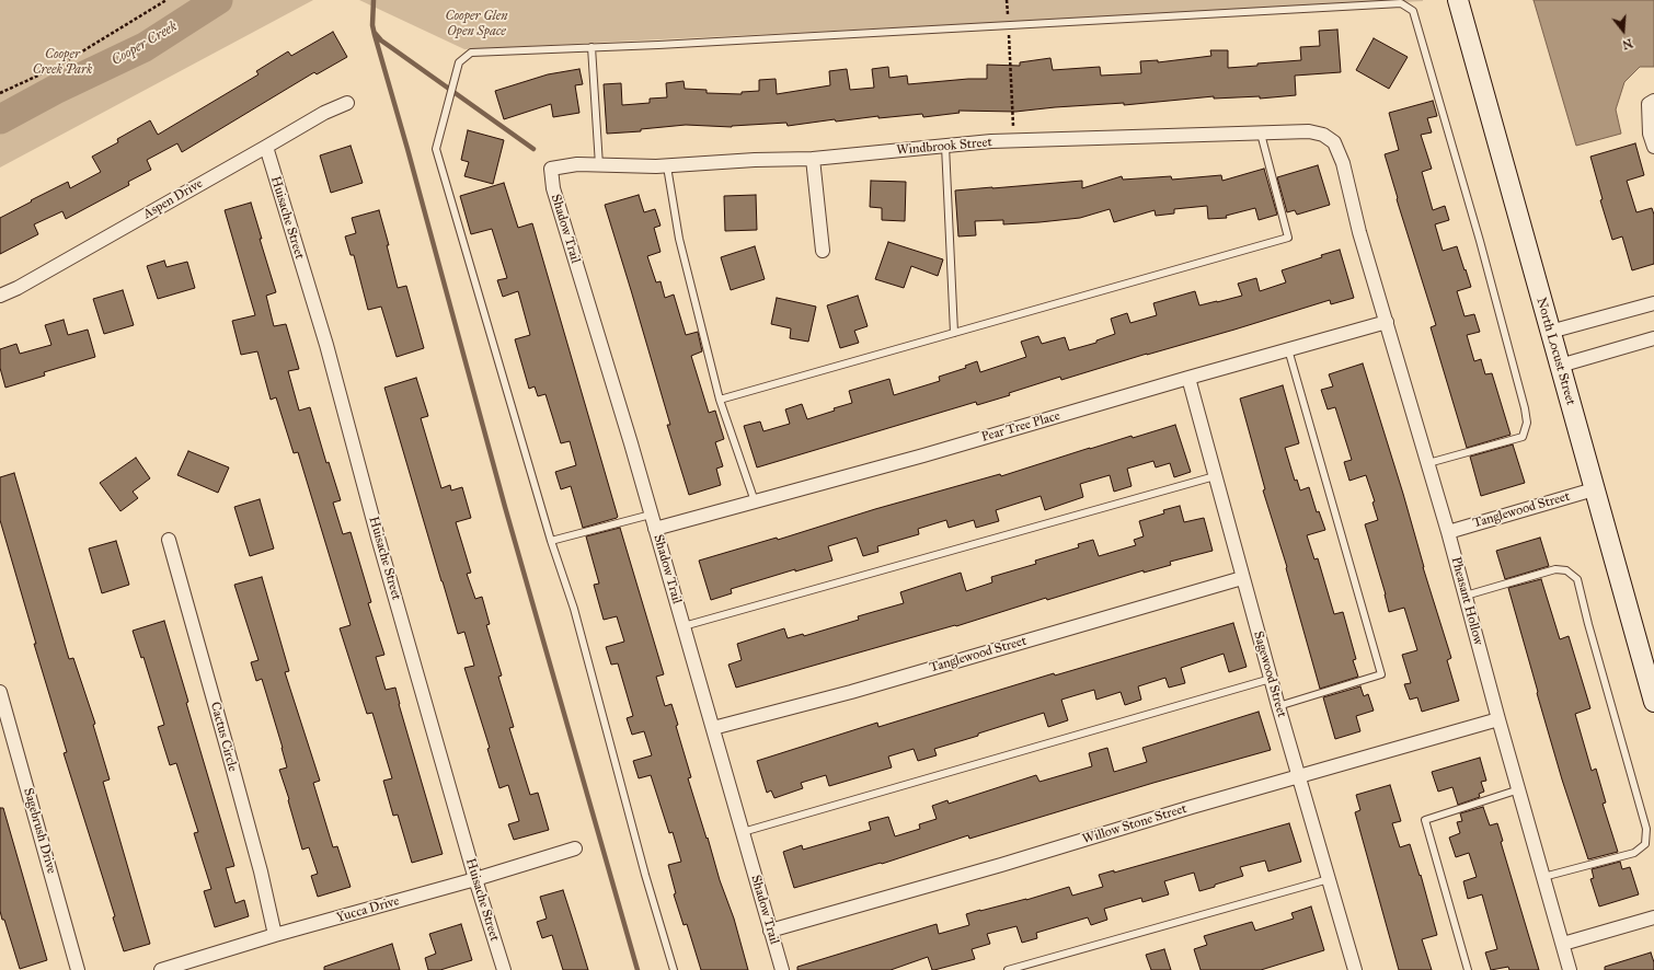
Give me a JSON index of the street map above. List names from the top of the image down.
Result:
{
  "streets": {
    "main road": ["North Locust Street"],
    "street": [
      "Windbrook Street",
      "Aspen Drive",
      "Huisache Street",
      "Shadow Trail",
      "Pear Tree Place",
      "Tanglewood Street",
      "Pheasant Hollow",
      "Sagewood Street",
      "Cactus Circle",
      "Willow Stone Street",
      "Sagebrush Drive",
      "Yucca Drive"
    ]
  },
  "crossings": [
    ["Windbrook Street", "Shadow Trail"],
    ["Windbrook Street", "Pheasant Hollow"],
    ["Aspen Drive", "Huisache Street"],
    ["Huisache Street", "Yucca Drive"],
    ["Shadow Trail", "Pear Tree Place"],
    ["Shadow Trail", "Tanglewood Street"],
    ["Shadow Trail", "Willow Stone Street"],
    ["North Locust Street", "Tanglewood Street"],
    ["Pear Tree Place", "Pheasant Hollow"],
    ["Pear Tree Place", "Sagewood Street"],
    ["Tanglewood Street", "Pheasant Hollow"],
    ["Tanglewood Street", "Sagewood Street"],
    ["Pheasant Hollow", "Willow Stone Street"],
    ["Sagewood Street", "Willow Stone Street"],
    ["Cactus Circle", "Yucca Drive"]
  ],
  "water": ["Cooper Creek"],
  "parks": ["Cooper Glen Open Space", "Cooper Creek Park"],
  "north": "bottom"
}
